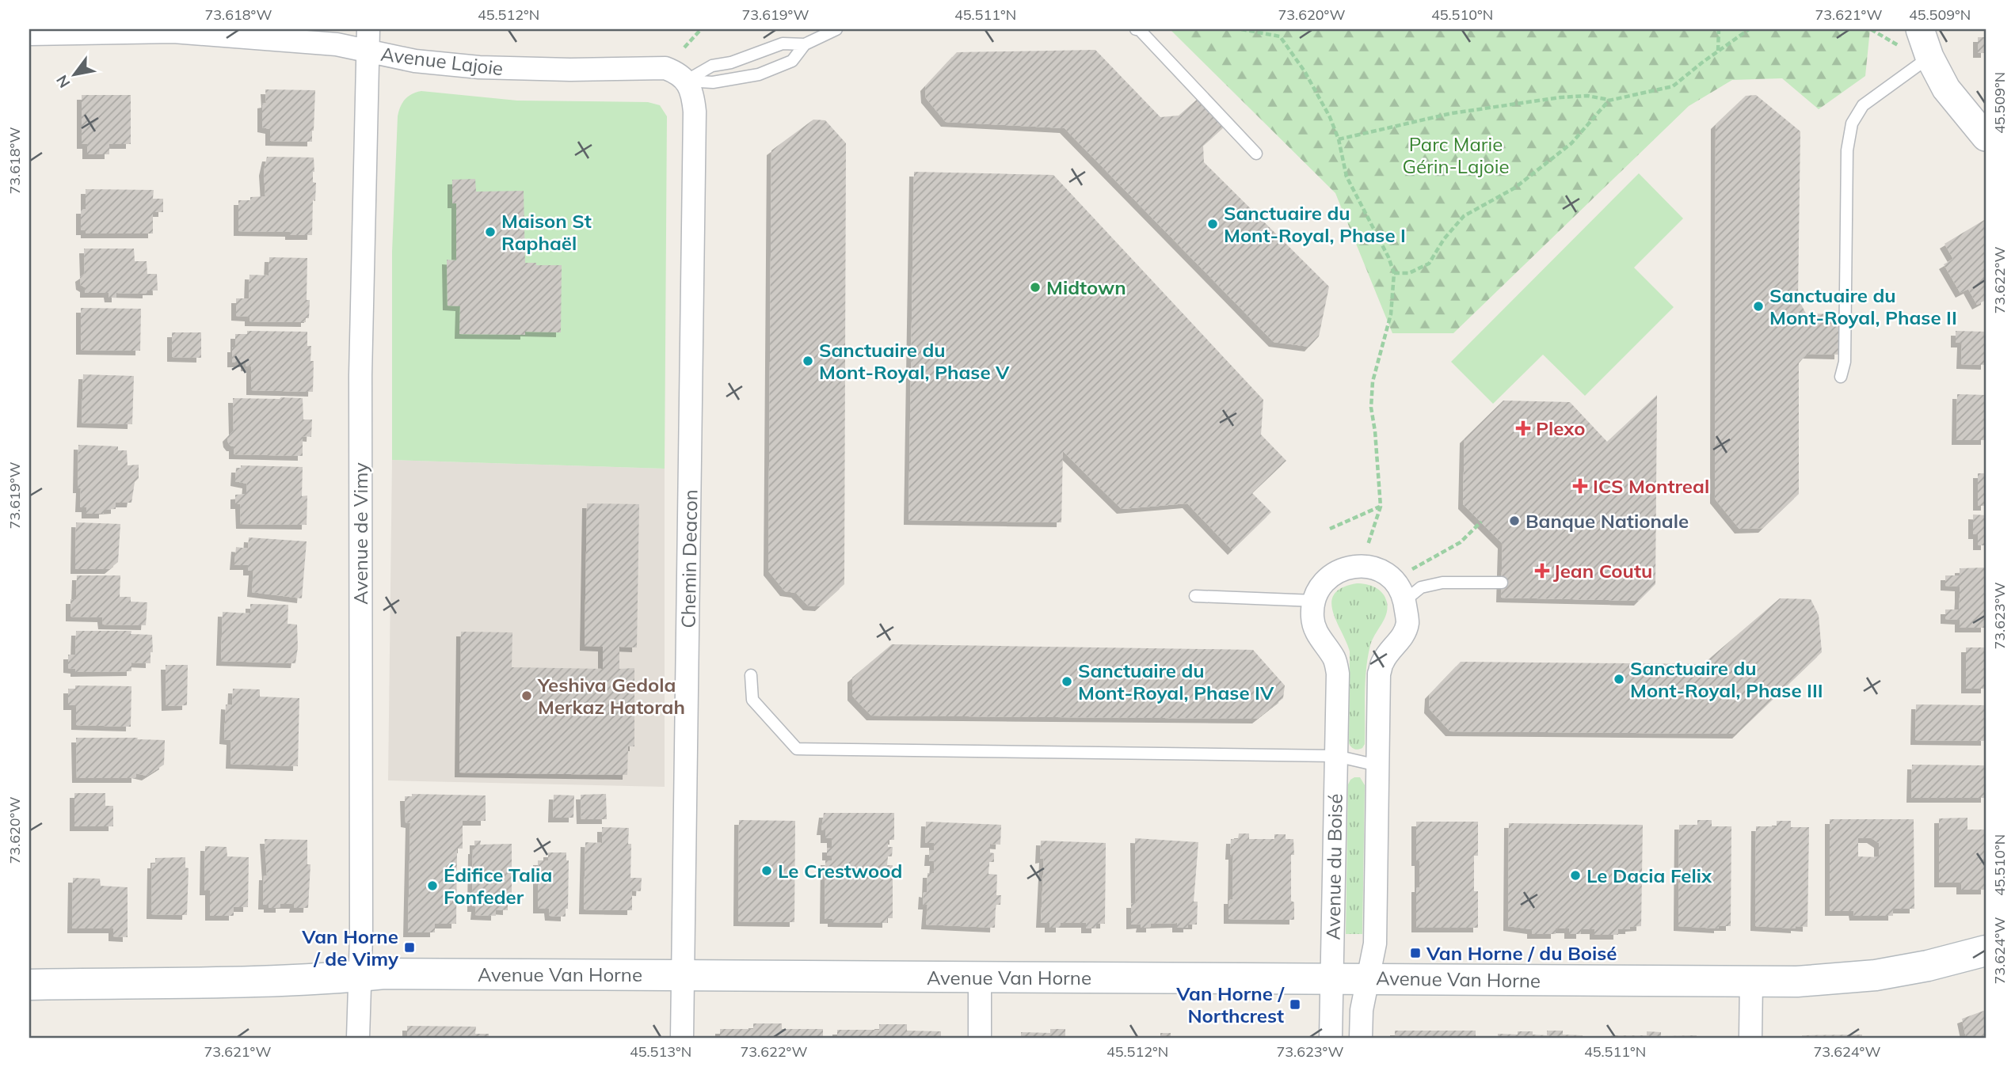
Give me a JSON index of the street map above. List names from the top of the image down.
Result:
{
  "streets": {
    "main road": ["Avenue Van Horne"],
    "street": [
      "Avenue Lajoie",
      "Avenue de Vimy",
      "Chemin Deacon",
      "Avenue du Boisé"
    ]
  },
  "crossings": [
    ["Avenue Lajoie", "Avenue de Vimy"],
    ["Avenue Lajoie", "Chemin Deacon"],
    ["Avenue de Vimy", "Avenue Van Horne"],
    ["Chemin Deacon", "Avenue Van Horne"],
    ["Avenue du Boisé", "Avenue Van Horne"]
  ],
  "parks": ["Parc Marie Gérin-Lajoie"],
  "places": {
    "other": [
      "Sanctuaire du Mont-Royal, Phase I",
      "Maison St Raphaël",
      "Midtown",
      "Sanctuaire du Mont-Royal, Phase II",
      "Sanctuaire du Mont-Royal, Phase V",
      "Banque Nationale",
      "Sanctuaire du Mont-Royal, Phase III",
      "Sanctuaire du Mont-Royal, Phase IV",
      "Yeshiva Gedola Merkaz Hatorah",
      "Le Crestwood",
      "Le Dacia Felix",
      "Édifice Talia Fonfeder"
    ],
    "health": ["Plexo", "ICS Montreal", "Jean Coutu"],
    "transit": ["Van Horne / de Vimy", "Van Horne / du Boisé", "Van Horne / Northcrest"]
  },
  "north": "bottom left",
  "coordinates": [
    "73.618°W",
    "45.512°N",
    "73.619°W",
    "45.511°N",
    "73.620°W",
    "45.510°N",
    "73.621°W",
    "45.509°N",
    "73.622°W",
    "73.623°W",
    "73.624°W",
    "45.513°N"
  ]
}
